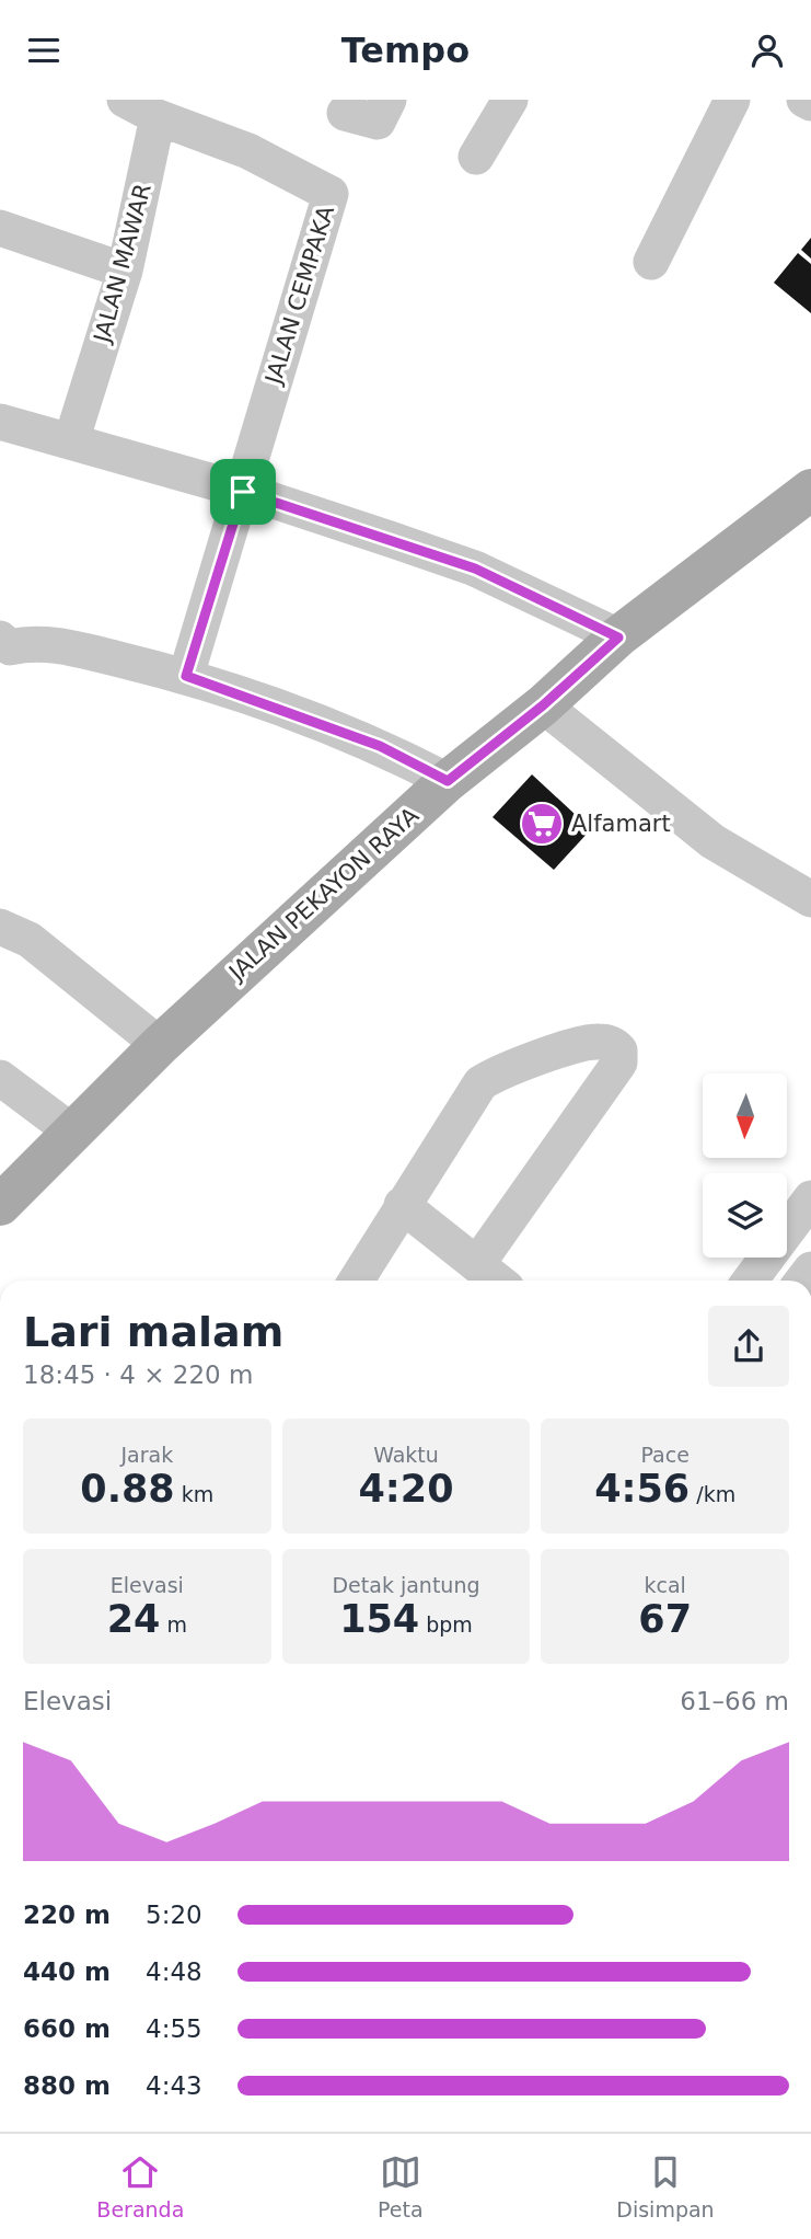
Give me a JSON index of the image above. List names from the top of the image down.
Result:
{
  "streets": {
    "main road": ["JALAN PEKAYON RAYA"],
    "street": ["JALAN MAWAR", "JALAN CEMPAKA"]
  },
  "crossings": [
    ["JALAN MAWAR", "JALAN CEMPAKA"]
  ],
  "places": {
    "supermarket": ["Alfamart"]
  },
  "north": "bottom",
  "page": {
    "header": "Tempo",
    "heading": ["Lari malam", "18:45 · 4 × 220 m"],
    "stats": [
      ["Jarak", "0.88 km"],
      ["Waktu", "4:20"],
      ["Pace", "4:56 /km"],
      ["Elevasi", "24 m"],
      ["Detak jantung", "154 bpm"],
      ["kcal", "67"]
    ],
    "chart": ["Elevasi", "61–66 m"],
    "list": [
      {
        "name": "220 m",
        "note": "5:20"
      },
      {
        "name": "440 m",
        "note": "4:48"
      },
      {
        "name": "660 m",
        "note": "4:55"
      },
      {
        "name": "880 m",
        "note": "4:43"
      }
    ],
    "tabs": ["Beranda", "Peta", "Disimpan"]
  }
}
